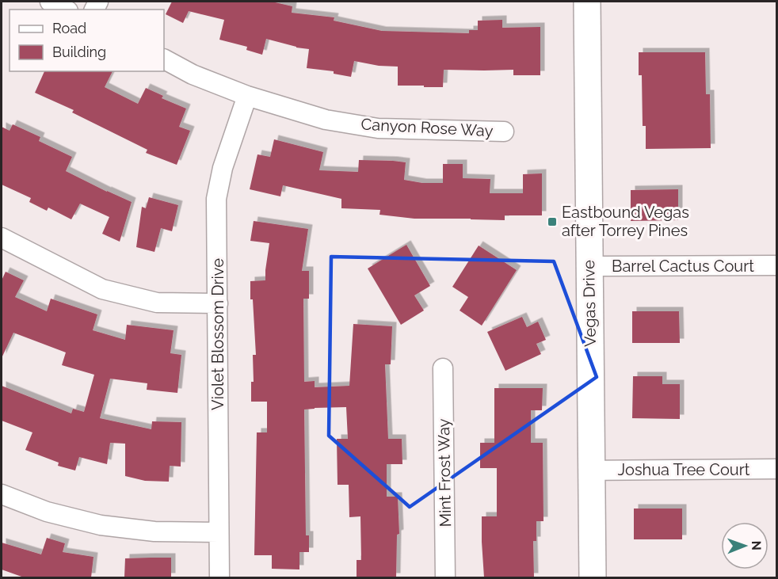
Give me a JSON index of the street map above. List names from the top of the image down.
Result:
{
  "streets": {
    "main road": ["Vegas Drive"],
    "street": [
      "Canyon Rose Way",
      "Barrel Cactus Court",
      "Violet Blossom Drive",
      "Joshua Tree Court",
      "Mint Frost Way"
    ]
  },
  "crossings": [
    ["Canyon Rose Way", "Violet Blossom Drive"],
    ["Barrel Cactus Court", "Vegas Drive"],
    ["Vegas Drive", "Joshua Tree Court"]
  ],
  "places": {
    "transit": ["Eastbound Vegas after Torrey Pines"]
  },
  "legend": ["Road", "Building"],
  "north": "right"
}
